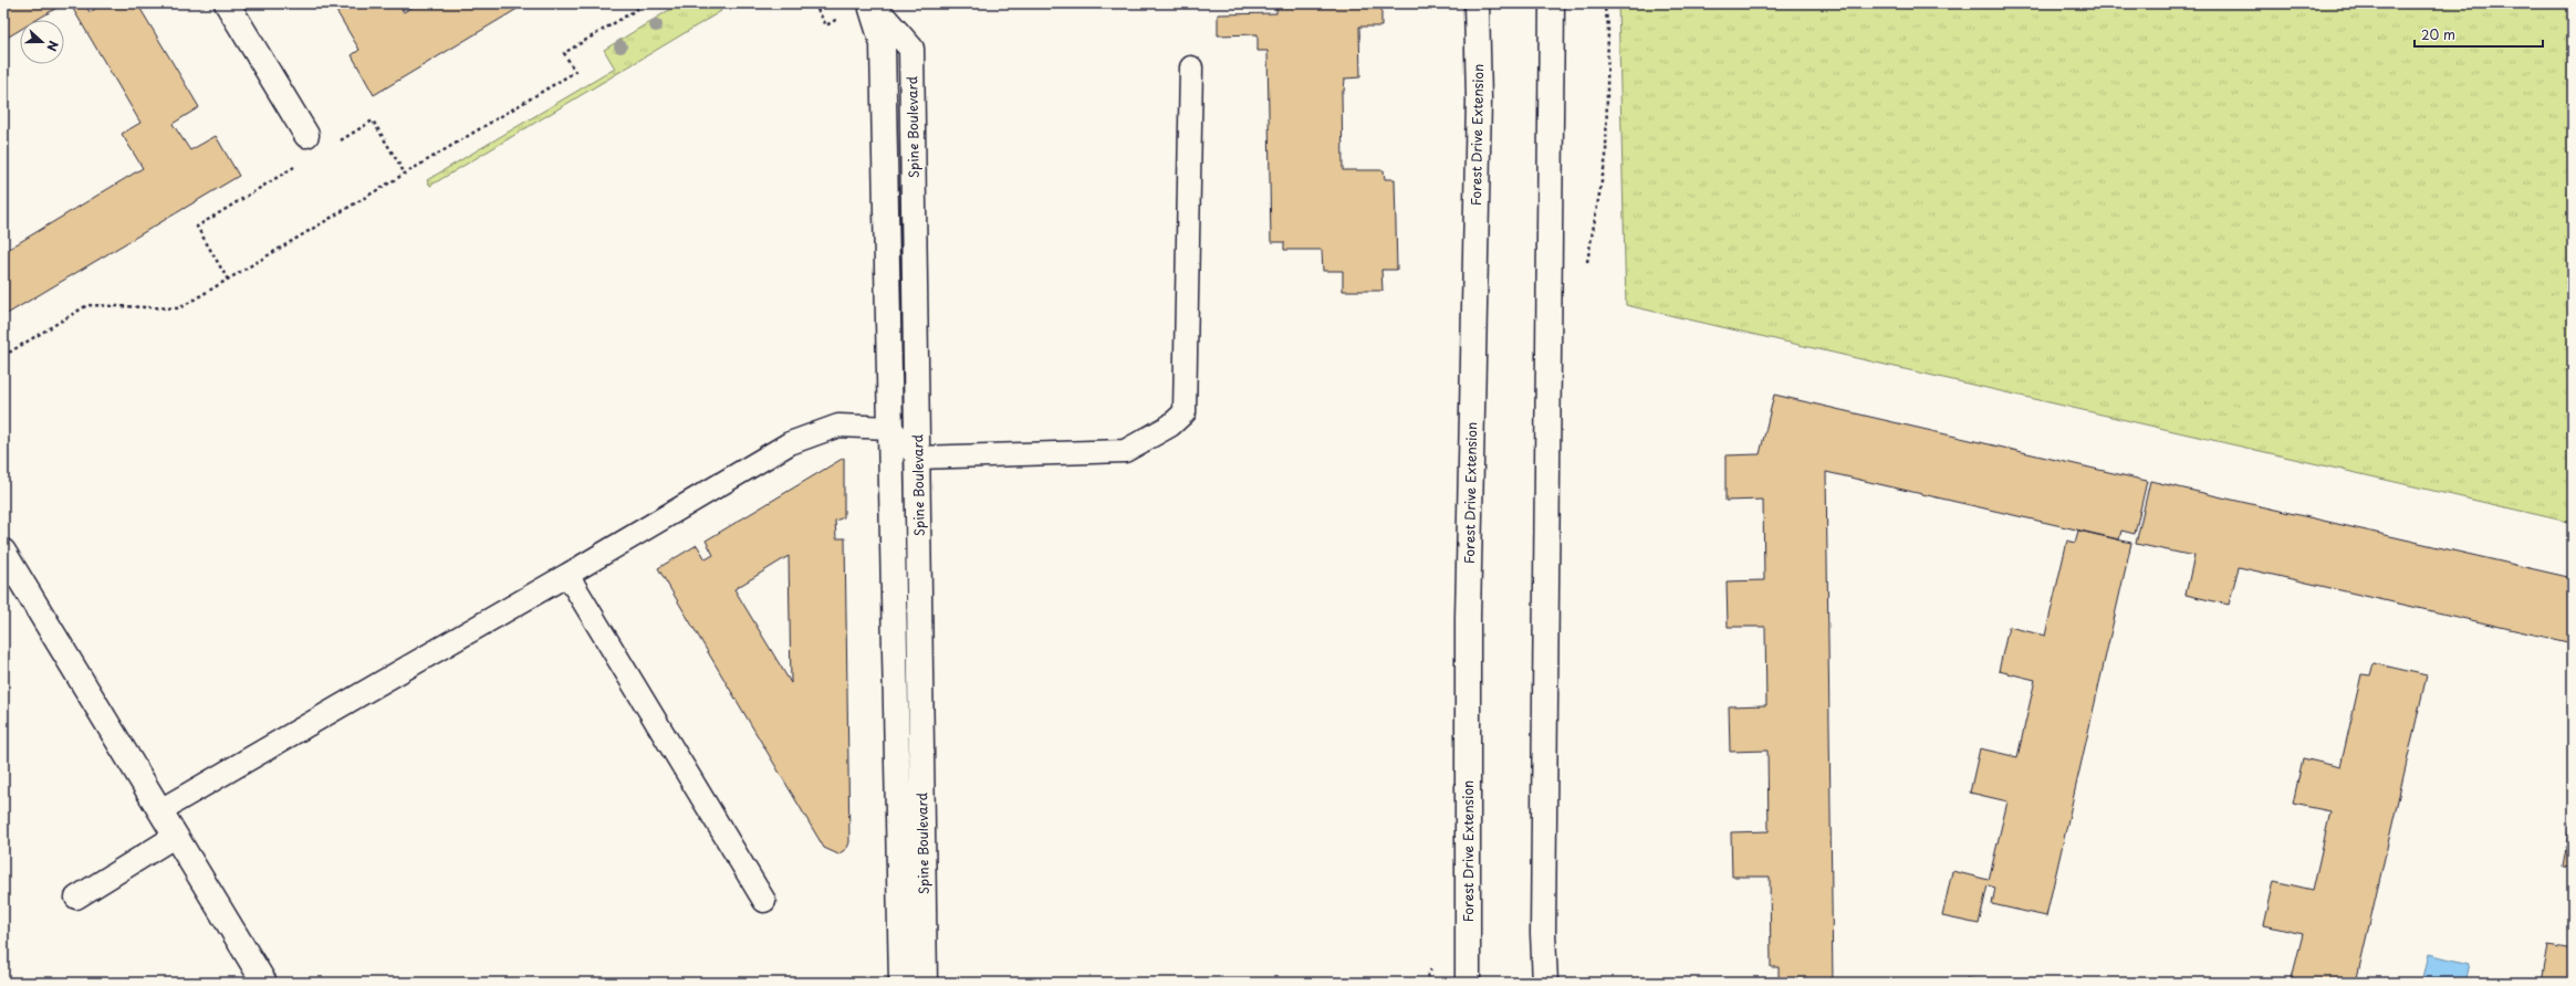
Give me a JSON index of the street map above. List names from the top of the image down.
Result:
{
  "streets": {
    "street": ["Spine Boulevard", "Forest Drive Extension"]
  },
  "scale_bar": "20 m",
  "north": "right"
}
